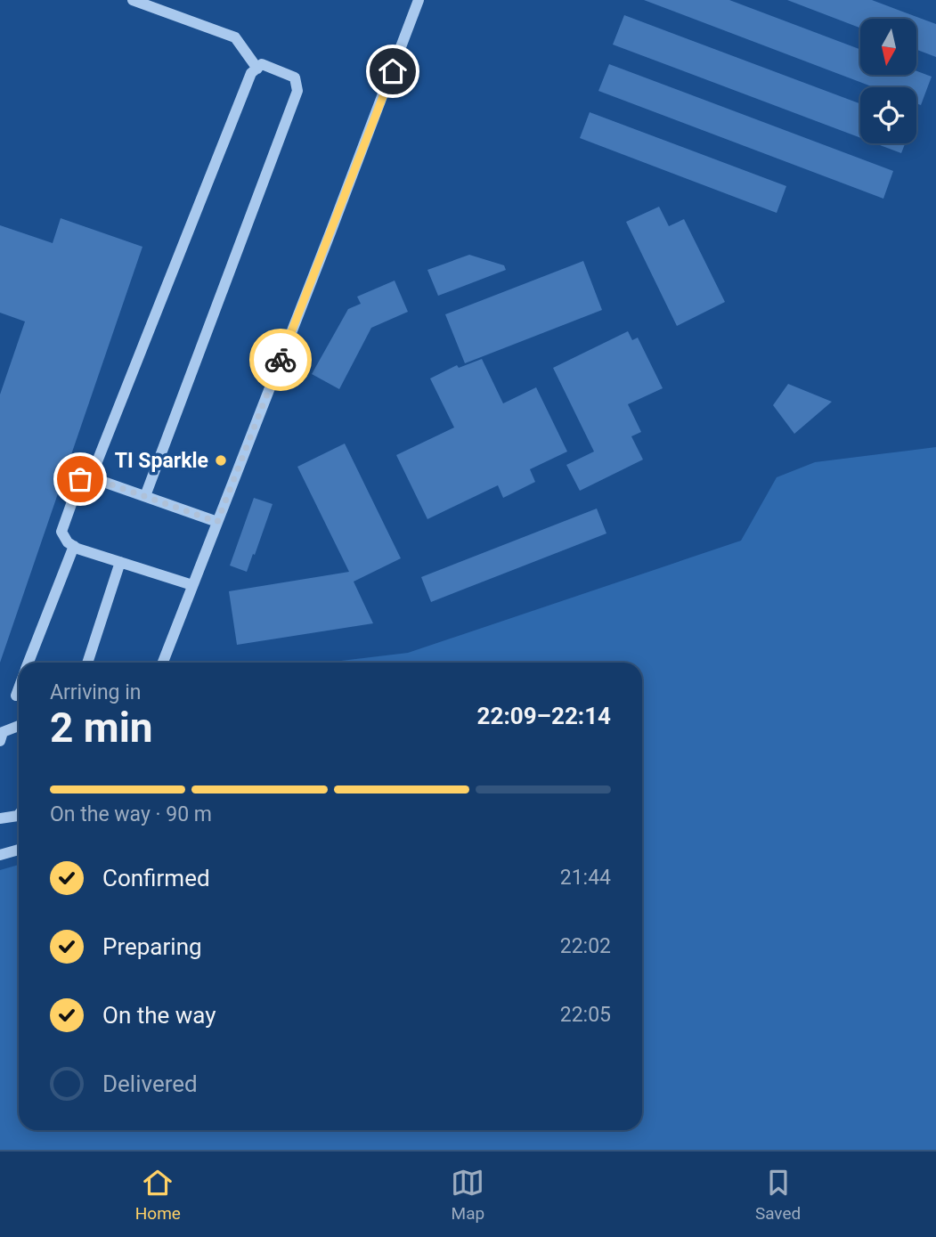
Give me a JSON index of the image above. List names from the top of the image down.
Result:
{
  "places": ["TI Sparkle"],
  "north": "bottom",
  "page": {
    "heading": ["2 min", "Arriving in", "22:09–22:14"],
    "bar": "On the way · 90 m",
    "list": [
      ["Confirmed", "21:44"],
      ["Preparing", "22:02"],
      ["On the way", "22:05"],
      "Delivered"
    ],
    "tabs": ["Home", "Map", "Saved"]
  }
}
